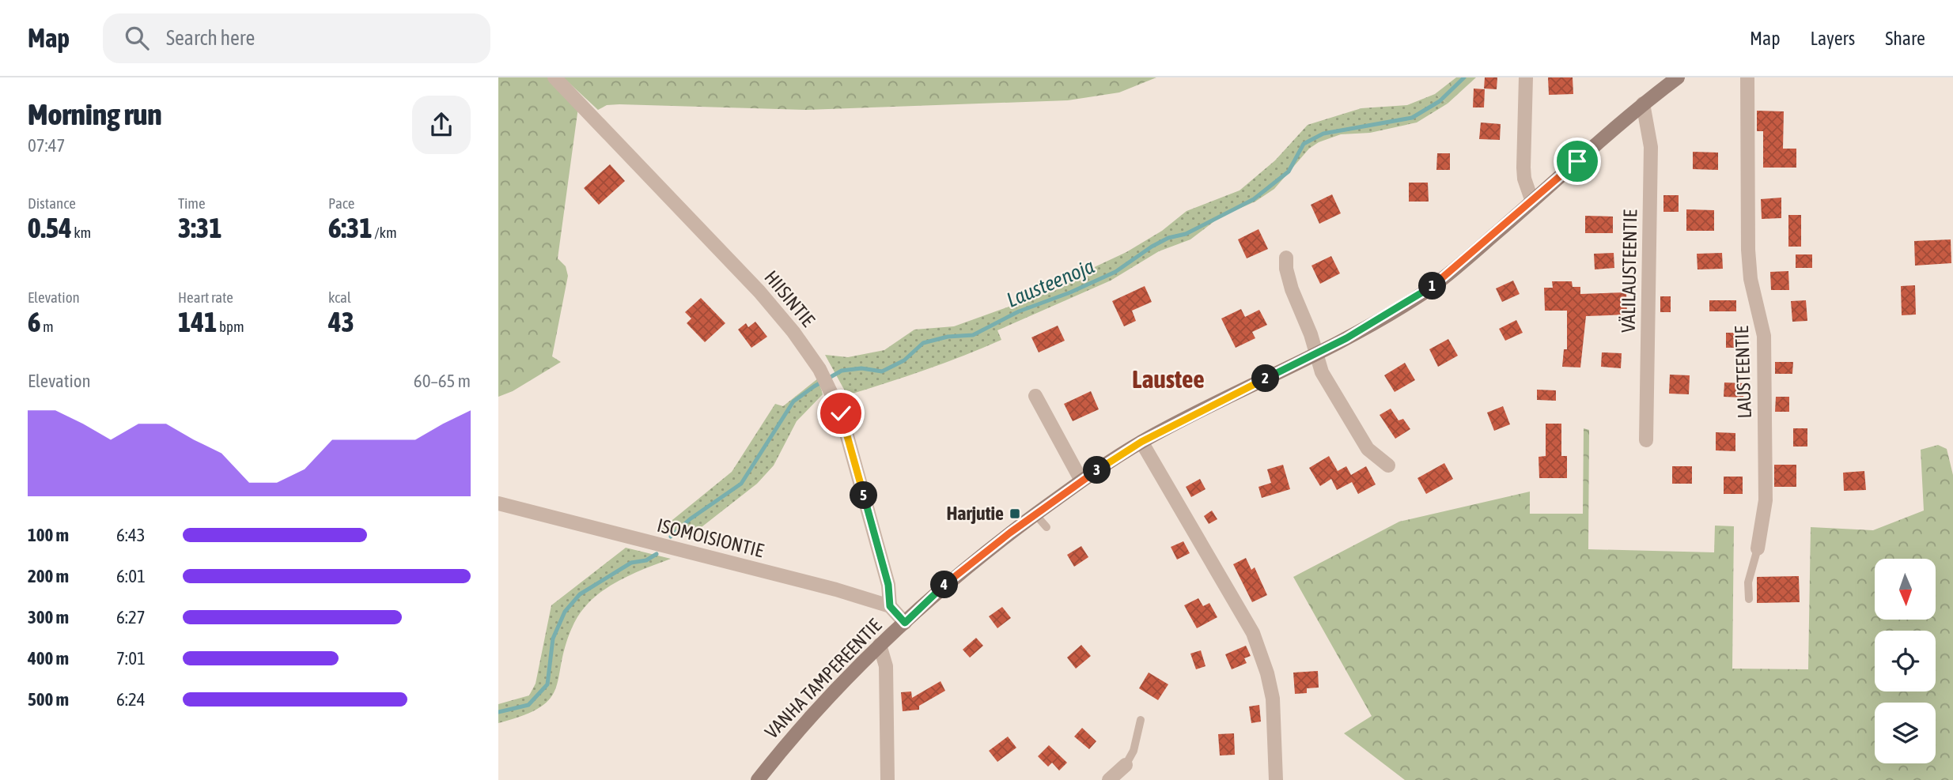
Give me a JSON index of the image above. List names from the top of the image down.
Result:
{
  "streets": {
    "main road": ["VANHA TAMPEREENTIE"],
    "street": [
      "VÄLILAUSTEENTIE",
      "HIISINTIE",
      "LAUSTEENTIE",
      "ISOMOISIONTIE"
    ]
  },
  "crossings": [
    ["VÄLILAUSTEENTIE", "VANHA TAMPEREENTIE"],
    ["HIISINTIE", "ISOMOISIONTIE"]
  ],
  "districts": ["Laustee"],
  "water": ["Lausteenoja"],
  "places": {
    "transit": ["Harjutie"]
  },
  "north": "bottom",
  "page": {
    "header": "Map",
    "search": "Search here",
    "nav": ["Map", "Layers", "Share"],
    "heading": ["Morning run", "07:47"],
    "stats": [
      ["Distance", "0.54 km"],
      ["Time", "3:31"],
      ["Pace", "6:31 /km"],
      ["Elevation", "6 m"],
      ["Heart rate", "141 bpm"],
      ["kcal", "43"]
    ],
    "pins": [
      "1",
      "2",
      "3",
      "5",
      "4"
    ],
    "chart": ["Elevation", "60–65 m"],
    "list": [
      {
        "name": "100 m",
        "note": "6:43"
      },
      {
        "name": "200 m",
        "note": "6:01"
      },
      {
        "name": "300 m",
        "note": "6:27"
      },
      {
        "name": "400 m",
        "note": "7:01"
      },
      {
        "name": "500 m",
        "note": "6:24"
      }
    ]
  }
}
